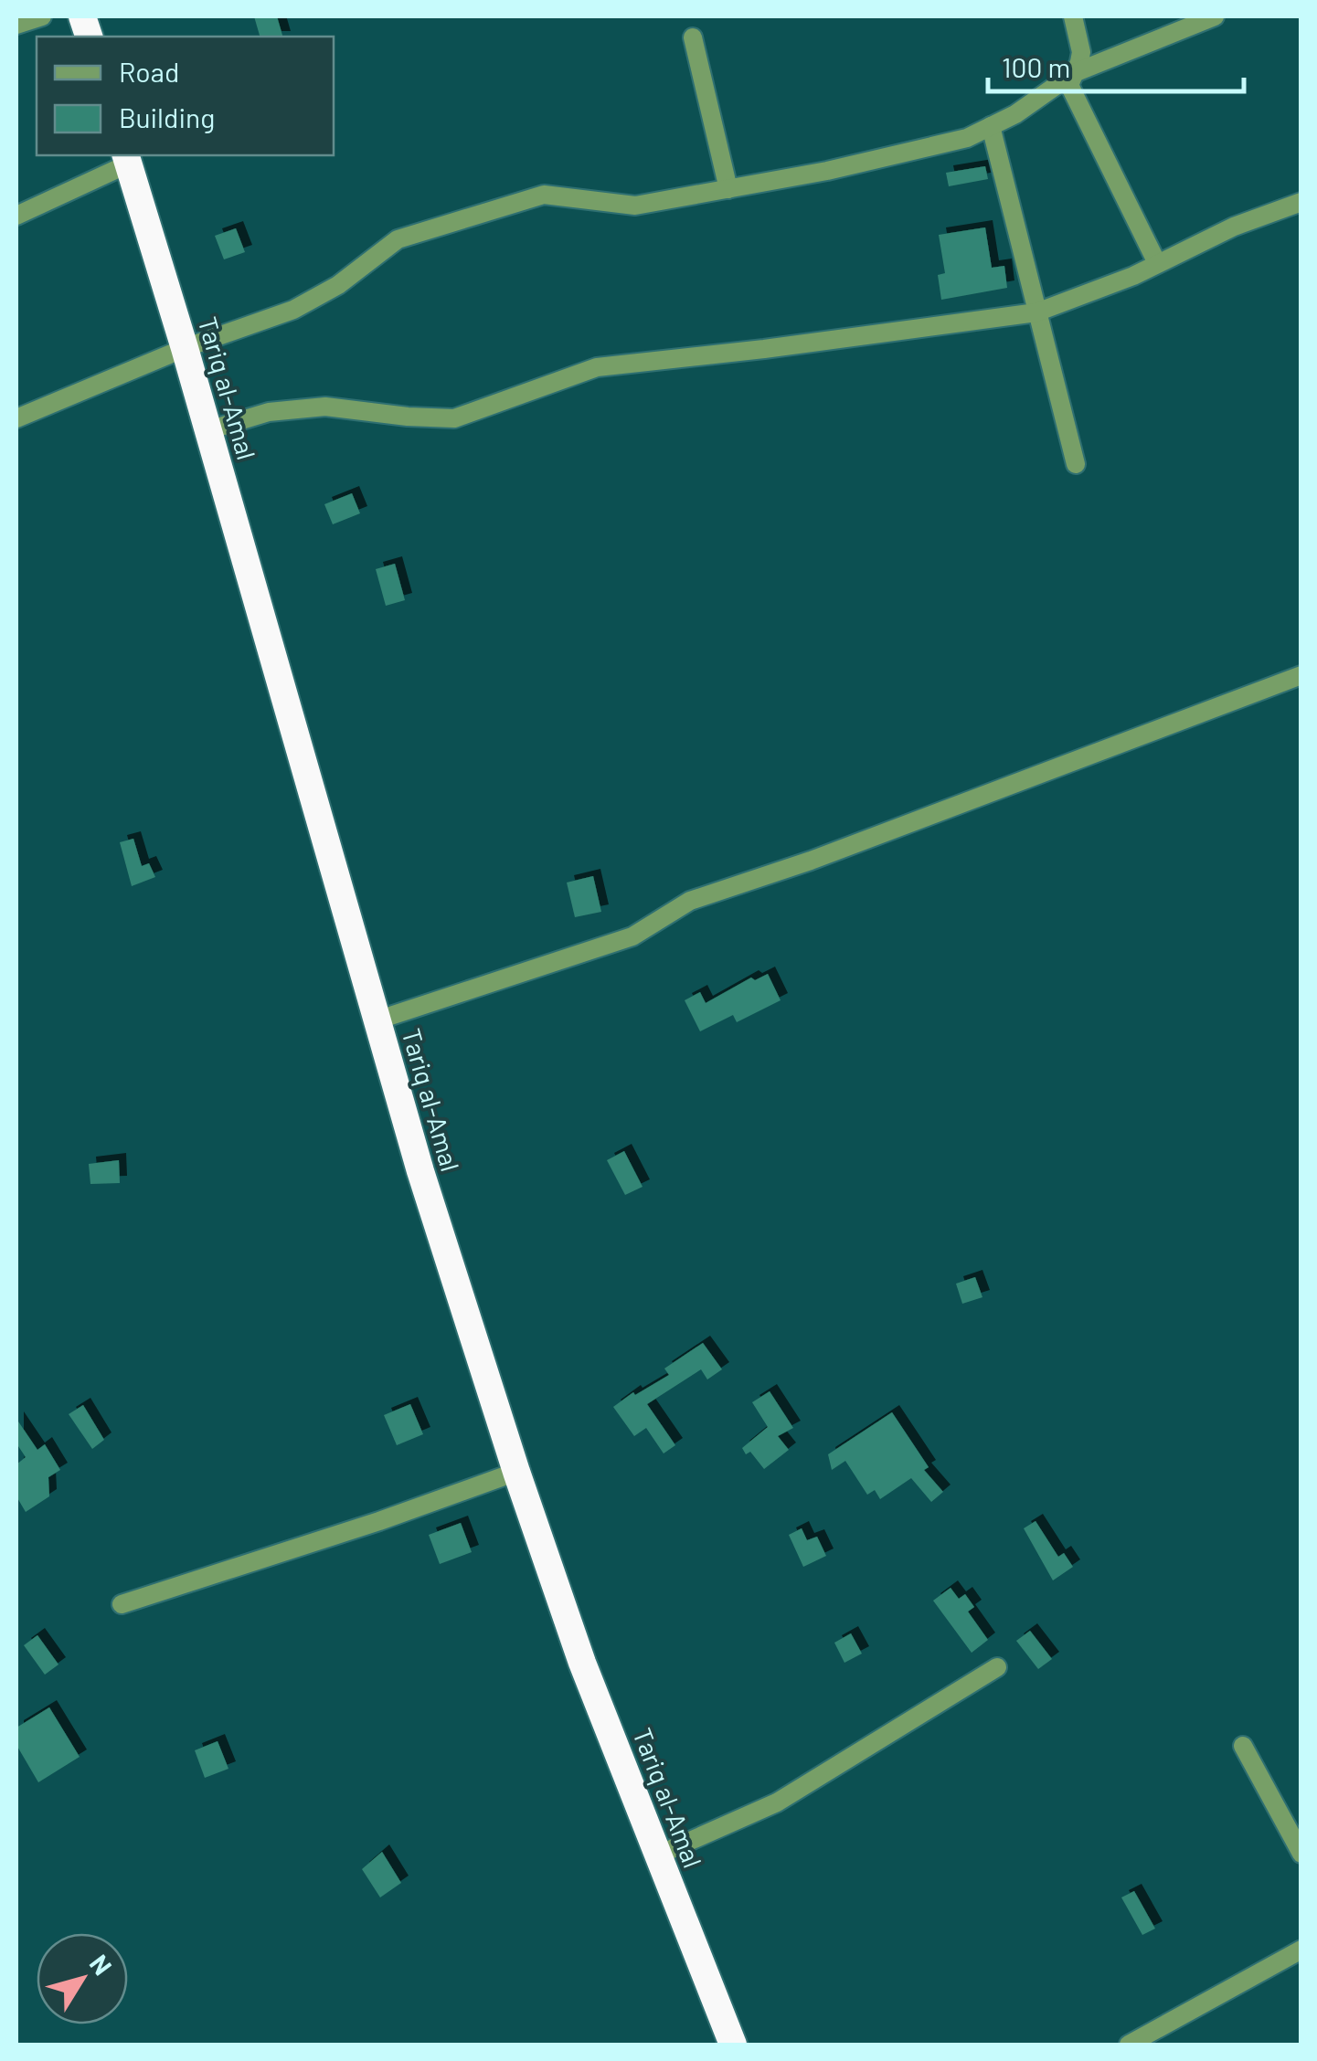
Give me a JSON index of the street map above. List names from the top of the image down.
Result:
{
  "streets": {
    "highway": ["Tariq al-Amal"]
  },
  "legend": ["Road", "Building"],
  "scale_bar": "100 m",
  "north": "top right"
}
